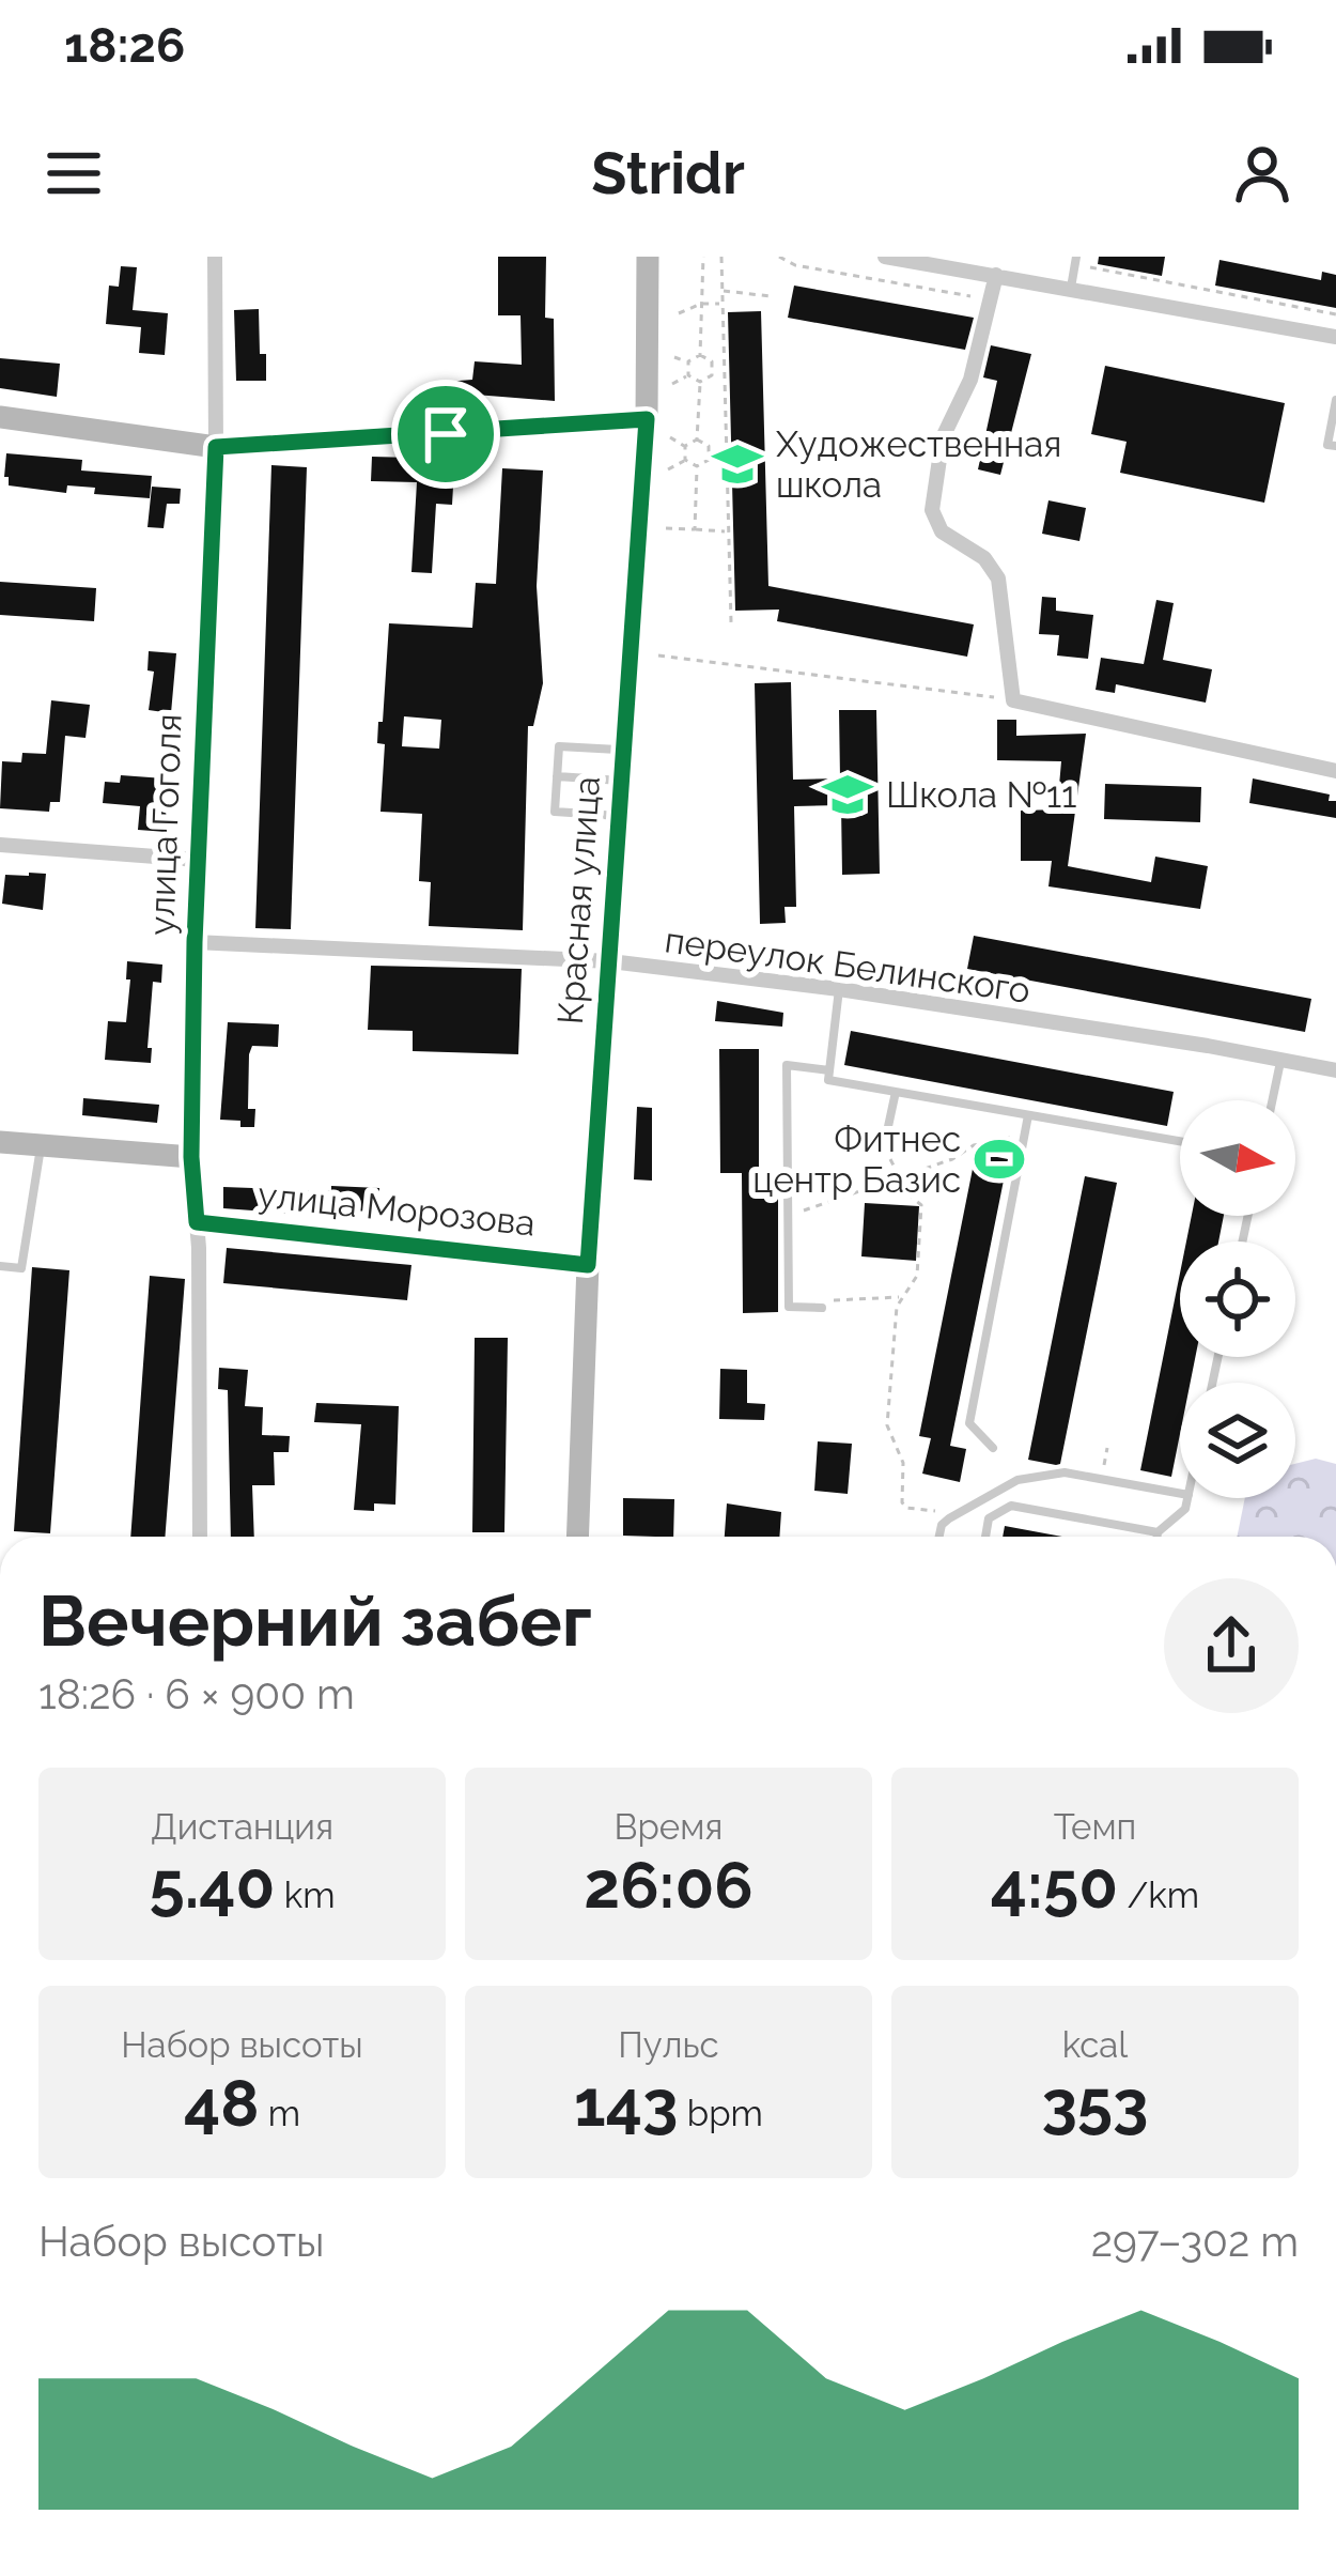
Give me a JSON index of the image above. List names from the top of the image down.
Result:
{
  "streets": {
    "street": [
      "улица Гоголя",
      "Красная улица",
      "переулок Белинского",
      "улица Морозова"
    ]
  },
  "crossings": [
    ["улица Гоголя", "переулок Белинского"],
    ["улица Гоголя", "улица Морозова"],
    ["Красная улица", "переулок Белинского"],
    ["Красная улица", "улица Морозова"]
  ],
  "places": {
    "school or university": ["Художественная школа", "Школа №11"],
    "sports": ["Фитнес центр Базис"]
  },
  "north": "right",
  "page": {
    "status": "18:26",
    "header": "Stridr",
    "heading": ["Вечерний забег", "18:26 · 6 × 900 m"],
    "stats": [
      ["Дистанция", "5.40 km"],
      ["Время", "26:06"],
      ["Темп", "4:50 /km"],
      ["Набор высоты", "48 m"],
      ["Пульс", "143 bpm"],
      ["kcal", "353"]
    ],
    "chart": ["Набор высоты", "297–302 m"]
  }
}
